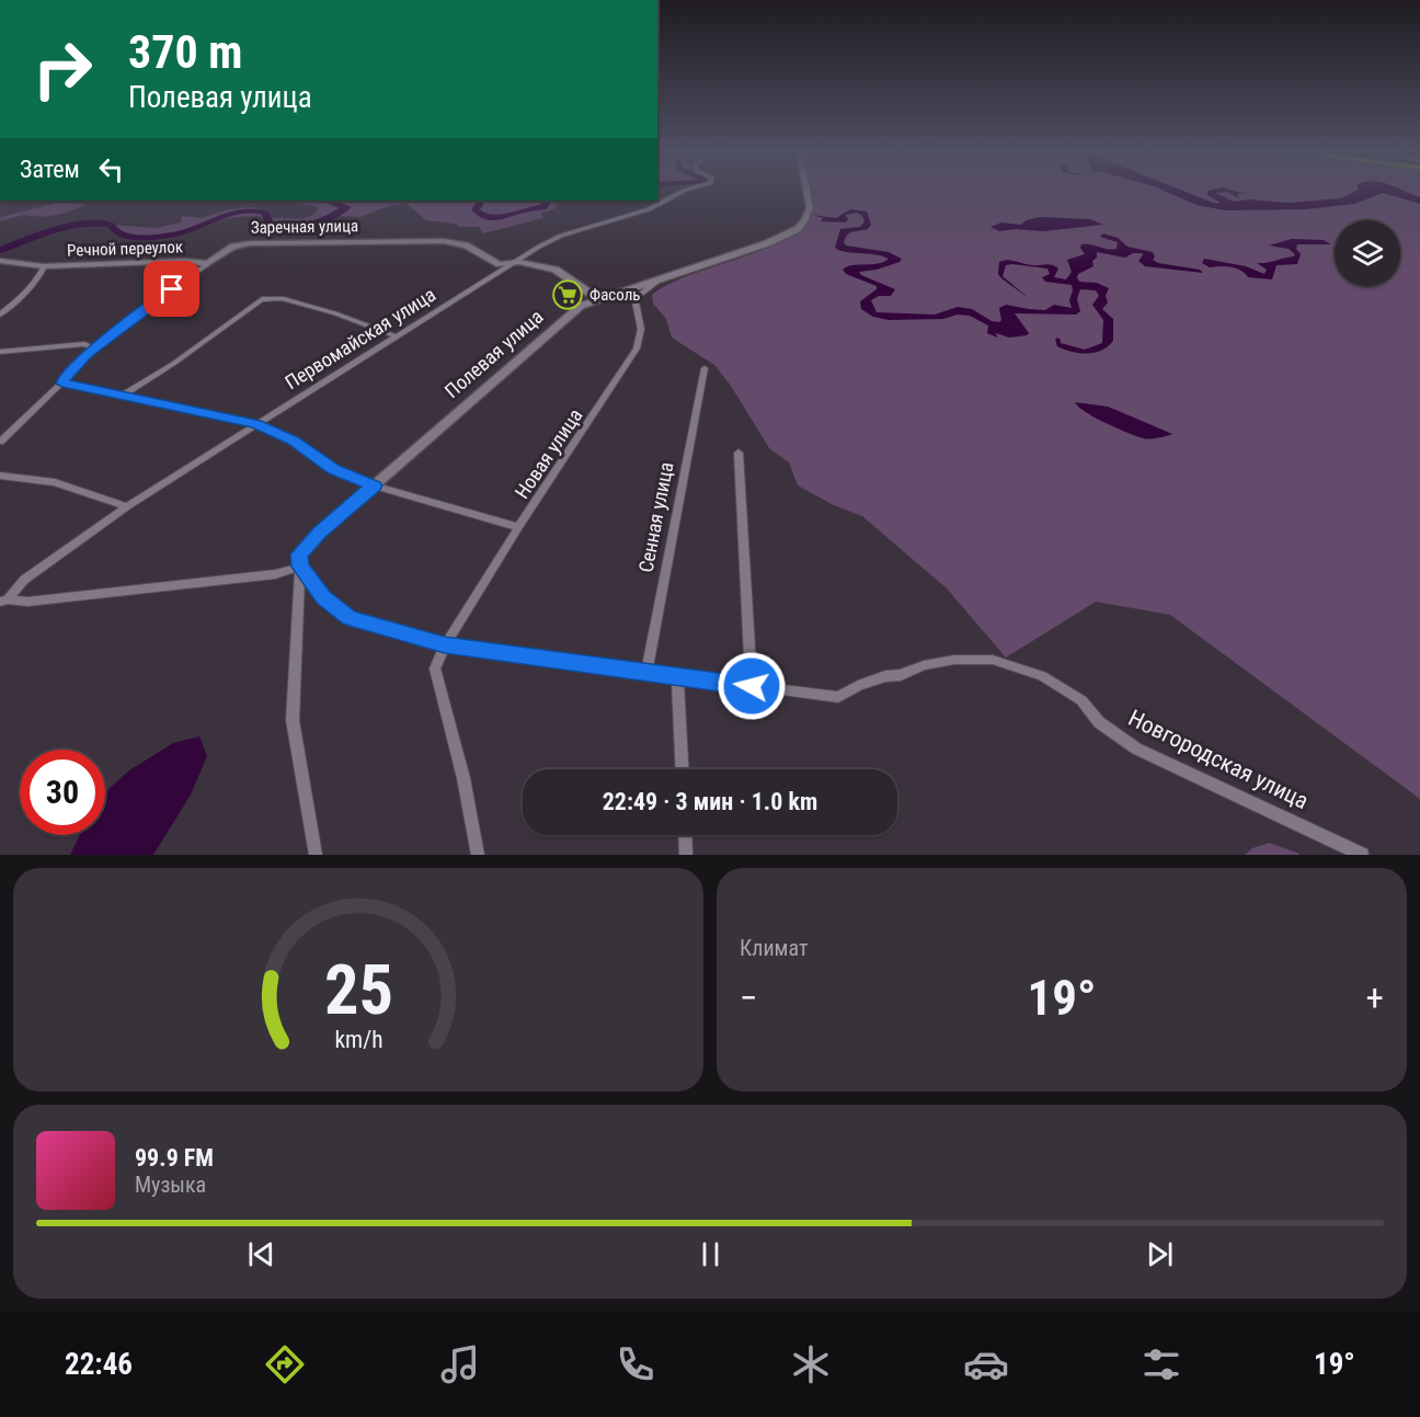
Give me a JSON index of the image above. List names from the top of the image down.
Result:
{
  "streets": {
    "street": [
      "Заречная улица",
      "Речной переулок",
      "Первомайская улица",
      "Полевая улица",
      "Новая улица",
      "Сенная улица",
      "Новгородская улица"
    ]
  },
  "crossings": [
    ["Заречная улица", "Речной переулок"],
    ["Заречная улица", "Первомайская улица"],
    ["Заречная улица", "Полевая улица"],
    ["Полевая улица", "Новая улица"],
    ["Полевая улица", "Новгородская улица"],
    ["Новая улица", "Новгородская улица"],
    ["Сенная улица", "Новгородская улица"]
  ],
  "places": {
    "supermarket": ["Фасоль"]
  },
  "page": {
    "turn": ["370 m", "Полевая улица"],
    "then": "Затем",
    "limit": "30",
    "trip": "22:49 · 3 мин · 1.0 km",
    "tile": "Климат",
    "heat": ["−", "19°", "+"],
    "song": ["99.9 FM", "Музыка"],
    "tabs": ["22:46", "19°"],
    "gauge": ["25", "km/h"]
  }
}
